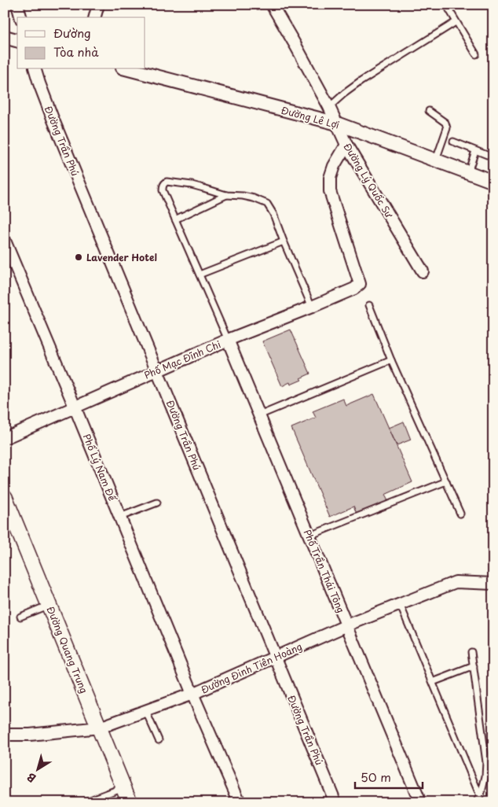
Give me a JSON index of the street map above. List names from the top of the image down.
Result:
{
  "streets": {
    "main road": ["Đường Quang Trung"],
    "street": [
      "Đường Lê Lợi",
      "Đường Trần Phú",
      "Đường Lý Quốc Sư",
      "Phố Mạc Đĩnh Chi",
      "Phố Lý Nam Đế",
      "Phố Trần Thái Tông",
      "Đường Đinh Tiên Hoàng"
    ]
  },
  "crossings": [
    ["Đường Lê Lợi", "Đường Lý Quốc Sư"],
    ["Đường Trần Phú", "Phố Mạc Đĩnh Chi"],
    ["Đường Trần Phú", "Đường Đinh Tiên Hoàng"],
    ["Đường Lý Quốc Sư", "Phố Mạc Đĩnh Chi"],
    ["Phố Mạc Đĩnh Chi", "Phố Lý Nam Đế"],
    ["Phố Mạc Đĩnh Chi", "Phố Trần Thái Tông"],
    ["Phố Lý Nam Đế", "Đường Đinh Tiên Hoàng"],
    ["Phố Trần Thái Tông", "Đường Đinh Tiên Hoàng"],
    ["Đường Quang Trung", "Đường Đinh Tiên Hoàng"]
  ],
  "places": ["Lavender Hotel"],
  "legend": ["Đường", "Tòa nhà"],
  "scale_bar": "50 m",
  "north": "bottom left"
}
